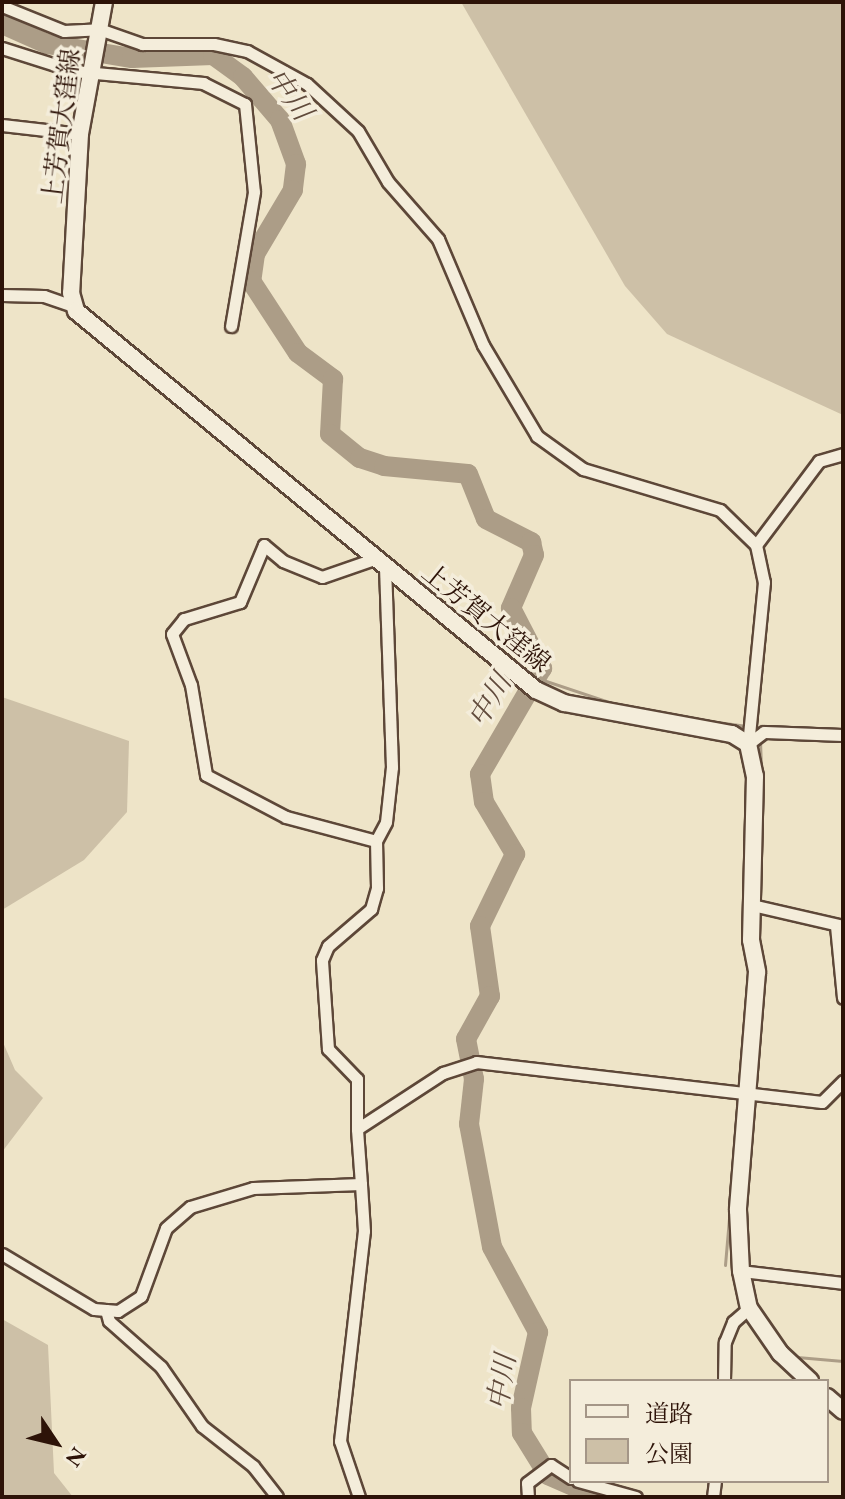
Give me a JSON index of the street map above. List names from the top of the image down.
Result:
{
  "streets": {
    "main road": ["上芳賀大窪線"]
  },
  "water": ["中川"],
  "legend": ["道路", "公園"],
  "north": "bottom right"
}
